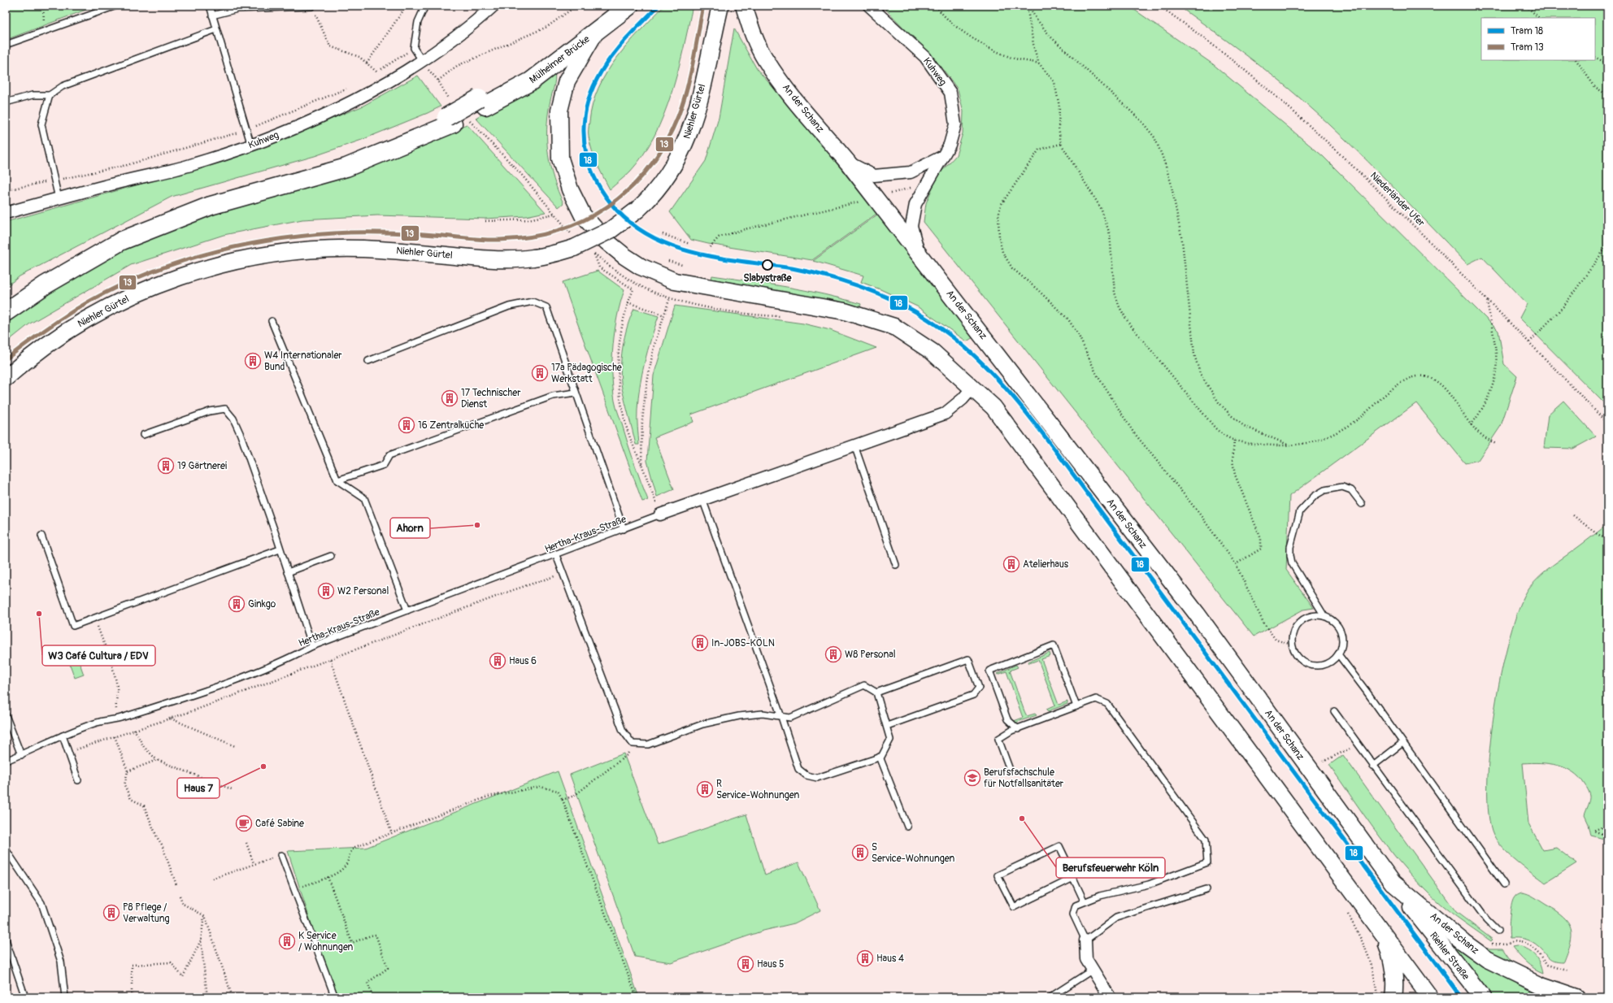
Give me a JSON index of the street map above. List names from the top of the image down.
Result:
{
  "streets": {
    "main road": [
      "Mülheimer Brücke",
      "An der Schanz",
      "Niehler Gürtel",
      "Riehler Straße"
    ],
    "street": ["Kuhweg"],
    "lane": ["Hertha-Kraus-Straße"],
    "path": ["Niederländer Ufer"]
  },
  "crossings": [
    ["Kuhweg", "An der Schanz"],
    ["An der Schanz", "Riehler Straße"]
  ],
  "places": {
    "other": [
      "Slabystraße",
      "Ahorn",
      "W3 Café Cultura / EDV",
      "Haus 7",
      "Berufsfeuerwehr Köln"
    ],
    "building": [
      "W4 Internationaler Bund",
      "17a Pädagogische Werkstatt",
      "17 Technischer Dienst",
      "16 Zentralküche",
      "19 Gärtnerei",
      "Atelierhaus",
      "W2 Personal",
      "Ginkgo",
      "In-JOBS-KÖLN",
      "W8 Personal",
      "Haus 6",
      "R Service-Wohnungen",
      "S Service-Wohnungen",
      "P8 Pflege / Verwaltung",
      "K Service / Wohnungen",
      "Haus 4",
      "Haus 5"
    ],
    "school or university": ["Berufsfachschule für Notfallsanitäter"],
    "cafe": ["Café Sabine"]
  },
  "lines": ["tram line 18", "tram line 13"],
  "legend": ["Tram 18", "Tram 13"]
}
